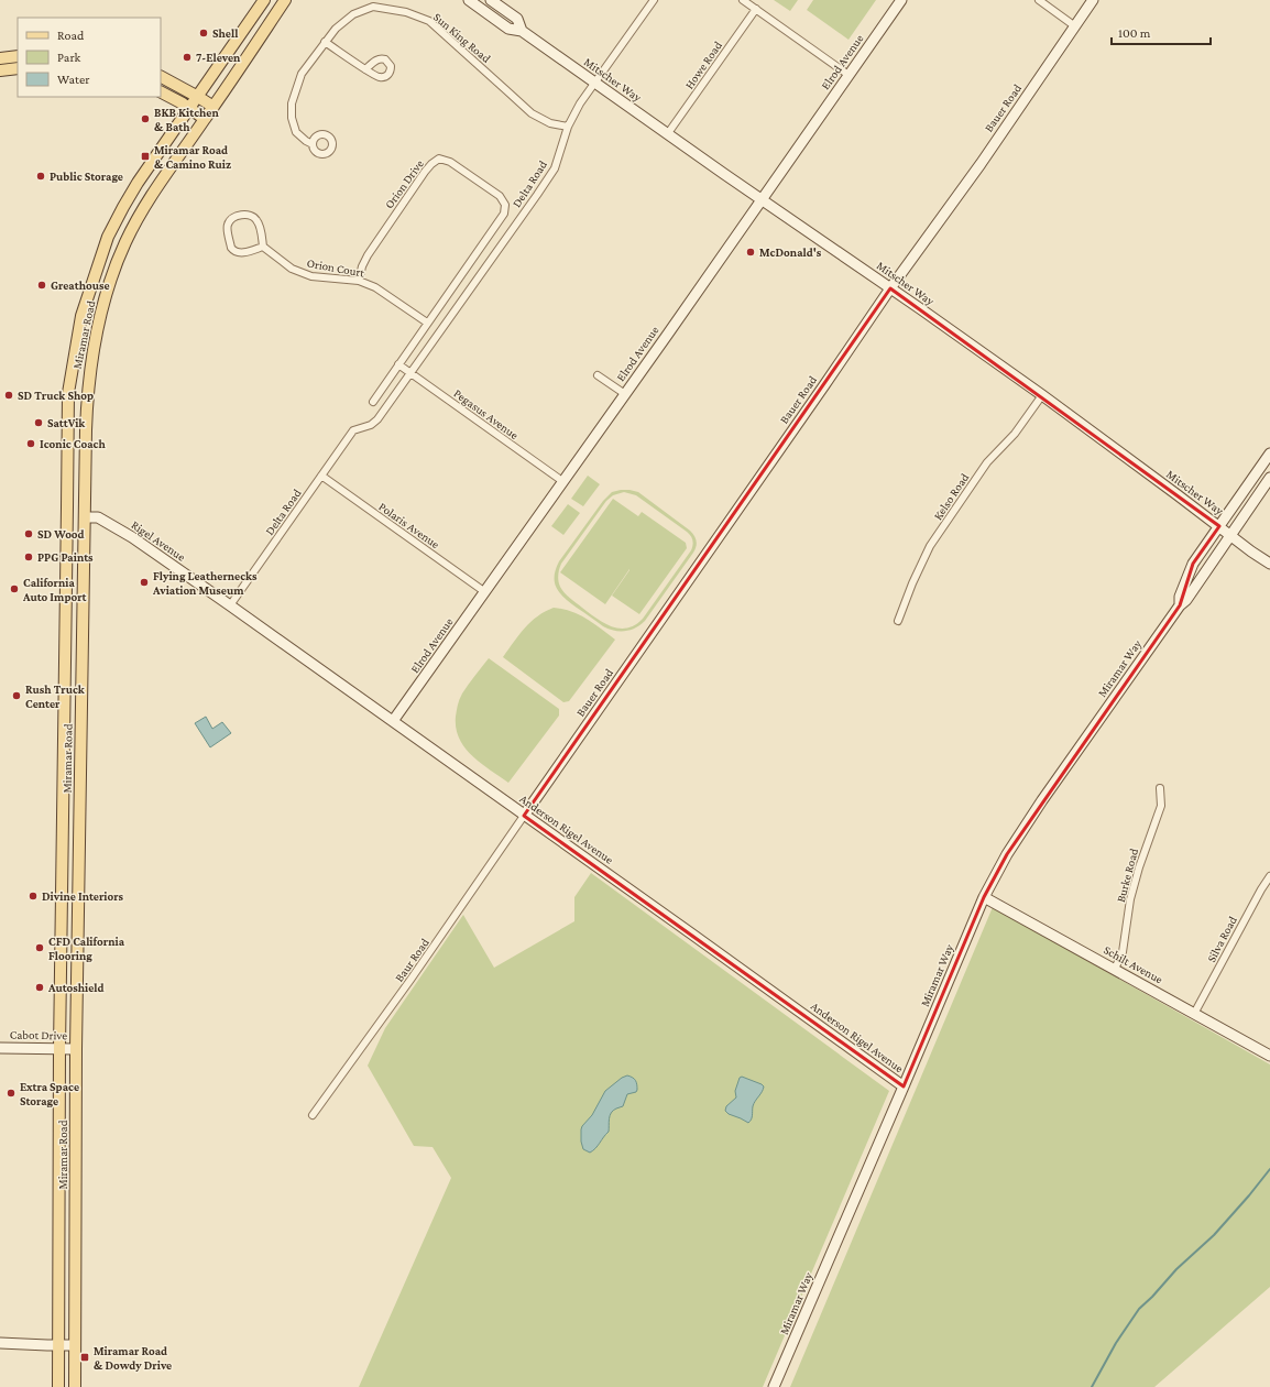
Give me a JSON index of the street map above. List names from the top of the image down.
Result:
{
  "streets": {
    "main road": ["Miramar Road"],
    "street": [
      "Sun King Road",
      "Elrod Avenue",
      "Howe Road",
      "Mitscher Way",
      "Bauer Road",
      "Orion Drive",
      "Delta Road",
      "Orion Court",
      "Pegasus Avenue",
      "Kelso Road",
      "Polaris Avenue",
      "Rigel Avenue",
      "Miramar Way",
      "Anderson Rigel Avenue",
      "Burke Road",
      "Silva Road",
      "Baur Road",
      "Schilt Avenue",
      "Cabot Drive"
    ]
  },
  "crossings": [
    ["Sun King Road", "Delta Road"],
    ["Elrod Avenue", "Mitscher Way"],
    ["Elrod Avenue", "Pegasus Avenue"],
    ["Elrod Avenue", "Polaris Avenue"],
    ["Elrod Avenue", "Anderson Rigel Avenue"],
    ["Howe Road", "Mitscher Way"],
    ["Mitscher Way", "Bauer Road"],
    ["Mitscher Way", "Delta Road"],
    ["Mitscher Way", "Kelso Road"],
    ["Mitscher Way", "Miramar Way"],
    ["Bauer Road", "Anderson Rigel Avenue"],
    ["Bauer Road", "Baur Road"],
    ["Orion Drive", "Delta Road"],
    ["Orion Drive", "Orion Court"],
    ["Delta Road", "Orion Court"],
    ["Delta Road", "Pegasus Avenue"],
    ["Delta Road", "Polaris Avenue"],
    ["Delta Road", "Anderson Rigel Avenue"],
    ["Miramar Road", "Rigel Avenue"],
    ["Miramar Road", "Cabot Drive"],
    ["Rigel Avenue", "Anderson Rigel Avenue"],
    ["Miramar Way", "Anderson Rigel Avenue"],
    ["Miramar Way", "Schilt Avenue"],
    ["Anderson Rigel Avenue", "Baur Road"],
    ["Burke Road", "Schilt Avenue"],
    ["Silva Road", "Schilt Avenue"]
  ],
  "places": {
    "other": [
      "Shell",
      "7-Eleven",
      "BKB Kitchen & Bath",
      "Public Storage",
      "McDonald's",
      "Greathouse",
      "SD Truck Shop",
      "SattVik",
      "Iconic Coach",
      "SD Wood",
      "PPG Paints",
      "Flying Leathernecks Aviation Museum",
      "California Auto Import",
      "Rush Truck Center",
      "Divine Interiors",
      "CFD California Flooring",
      "Autoshield",
      "Extra Space Storage"
    ],
    "transit": ["Miramar Road & Camino Ruiz", "Miramar Road & Dowdy Drive"]
  },
  "legend": ["Road", "Park", "Water"],
  "scale_bar": "100 m"
}
